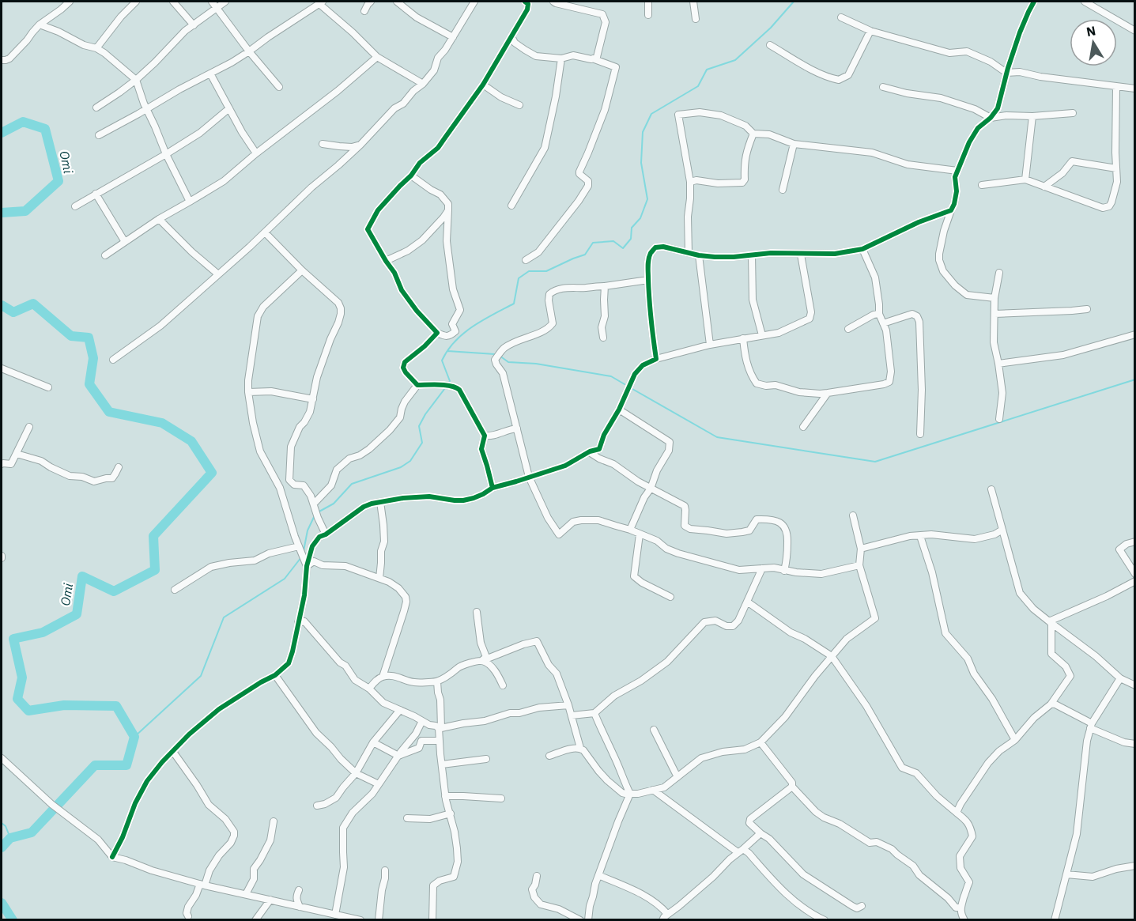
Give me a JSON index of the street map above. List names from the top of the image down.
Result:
{
  "water": ["Omi"],
  "north": "top"
}
